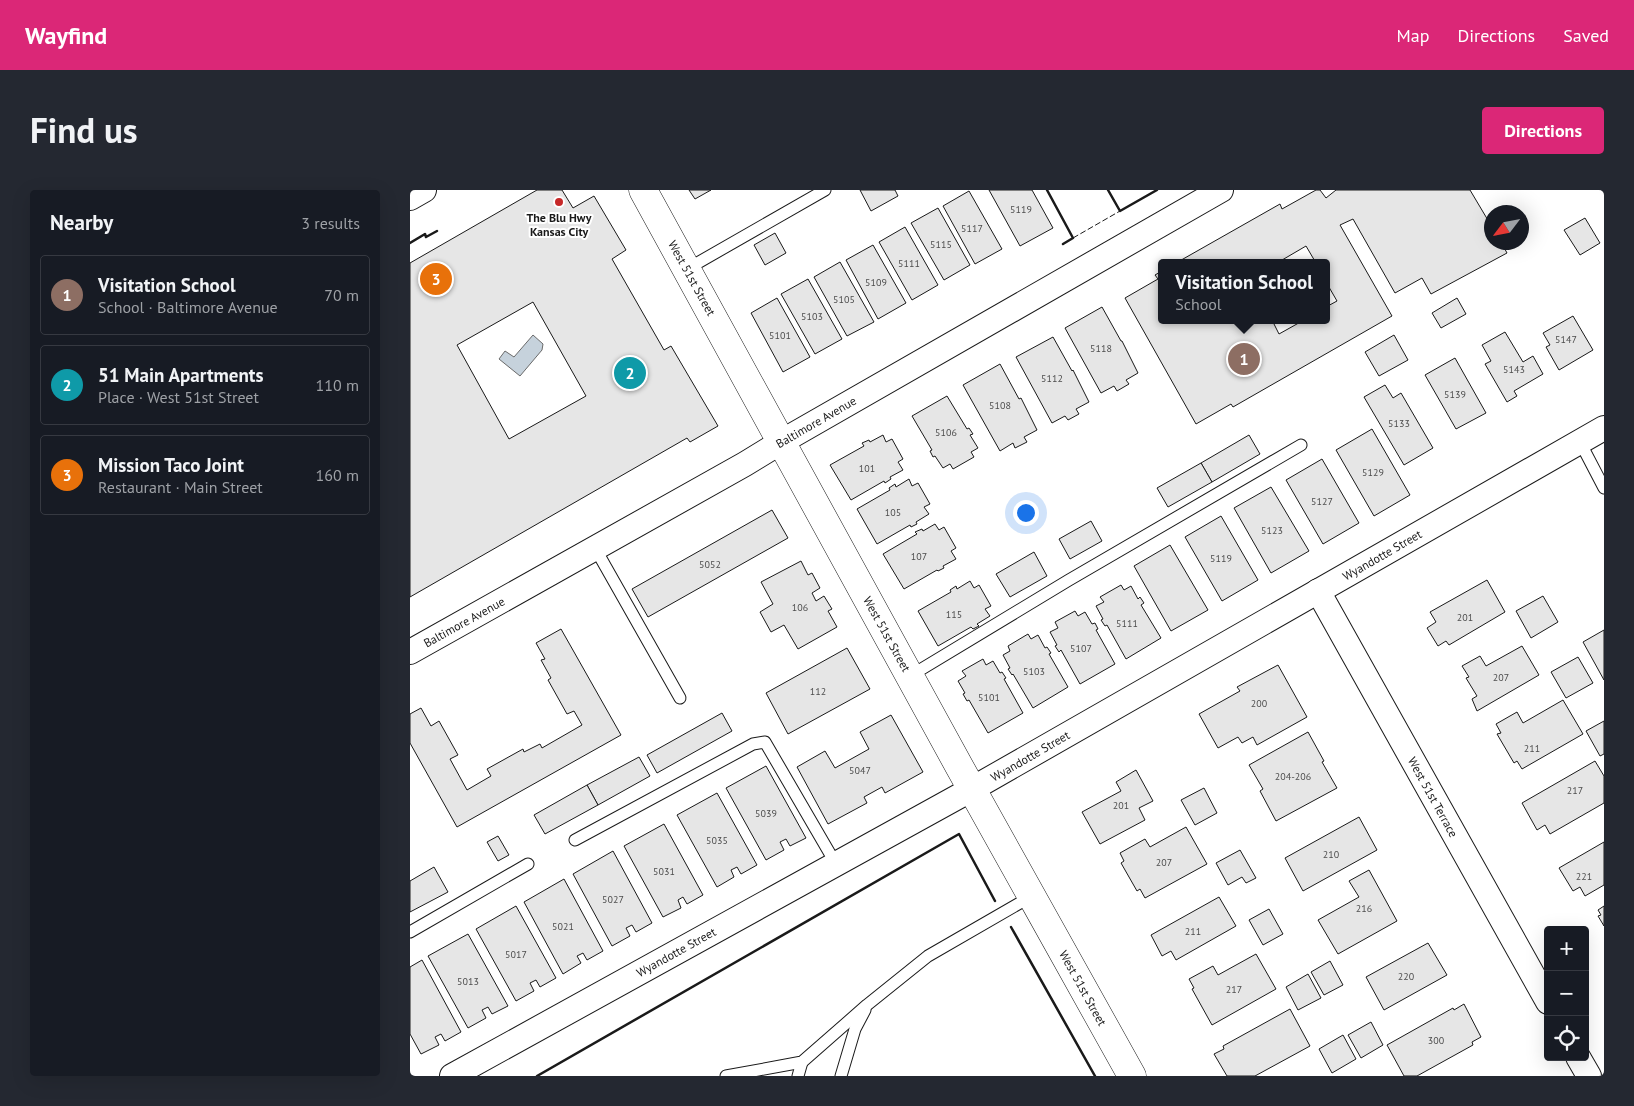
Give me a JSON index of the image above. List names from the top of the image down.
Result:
{
  "streets": {
    "street": [
      "West 51st Street",
      "Baltimore Avenue",
      "Wyandotte Street",
      "West 51st Terrace"
    ]
  },
  "crossings": [
    ["West 51st Street", "Baltimore Avenue"],
    ["West 51st Street", "Wyandotte Street"],
    ["Wyandotte Street", "West 51st Terrace"]
  ],
  "places": ["The Blu Hwy Kansas City"],
  "house_numbers": [
    "5119",
    "5117",
    "5115",
    "5111",
    "5109",
    "5105",
    "5103",
    "5101",
    "5147",
    "5118",
    "5143",
    "5112",
    "5139",
    "5108",
    "5133",
    "5106",
    "101",
    "5129",
    "5127",
    "105",
    "5123",
    "107",
    "5119",
    "5052",
    "106",
    "115",
    "201",
    "5111",
    "5107",
    "5103",
    "207",
    "112",
    "5101",
    "200",
    "211",
    "5047",
    "204-206",
    "217",
    "201",
    "5039",
    "5035",
    "210",
    "207",
    "5031",
    "221",
    "5027",
    "216",
    "5021",
    "211",
    "5017",
    "220",
    "5013",
    "217",
    "300"
  ],
  "north": "bottom left",
  "page": {
    "header": "Wayfind",
    "nav": ["Map", "Directions", "Saved"],
    "title": "Find us",
    "buttons": "Directions",
    "heading": ["Nearby", "3 results"],
    "list": [
      {
        "mark": "1",
        "name": "Visitation School",
        "note": "School · Baltimore Avenue",
        "value": "70 m"
      },
      {
        "mark": "2",
        "name": "51 Main Apartments",
        "note": "Place · West 51st Street",
        "value": "110 m"
      },
      {
        "mark": "3",
        "name": "Mission Taco Joint",
        "note": "Restaurant · Main Street",
        "value": "160 m"
      }
    ],
    "popup": ["Visitation School", "School"],
    "pins": ["3", "1", "2"],
    "map_buttons": ["+", "−"]
  }
}
